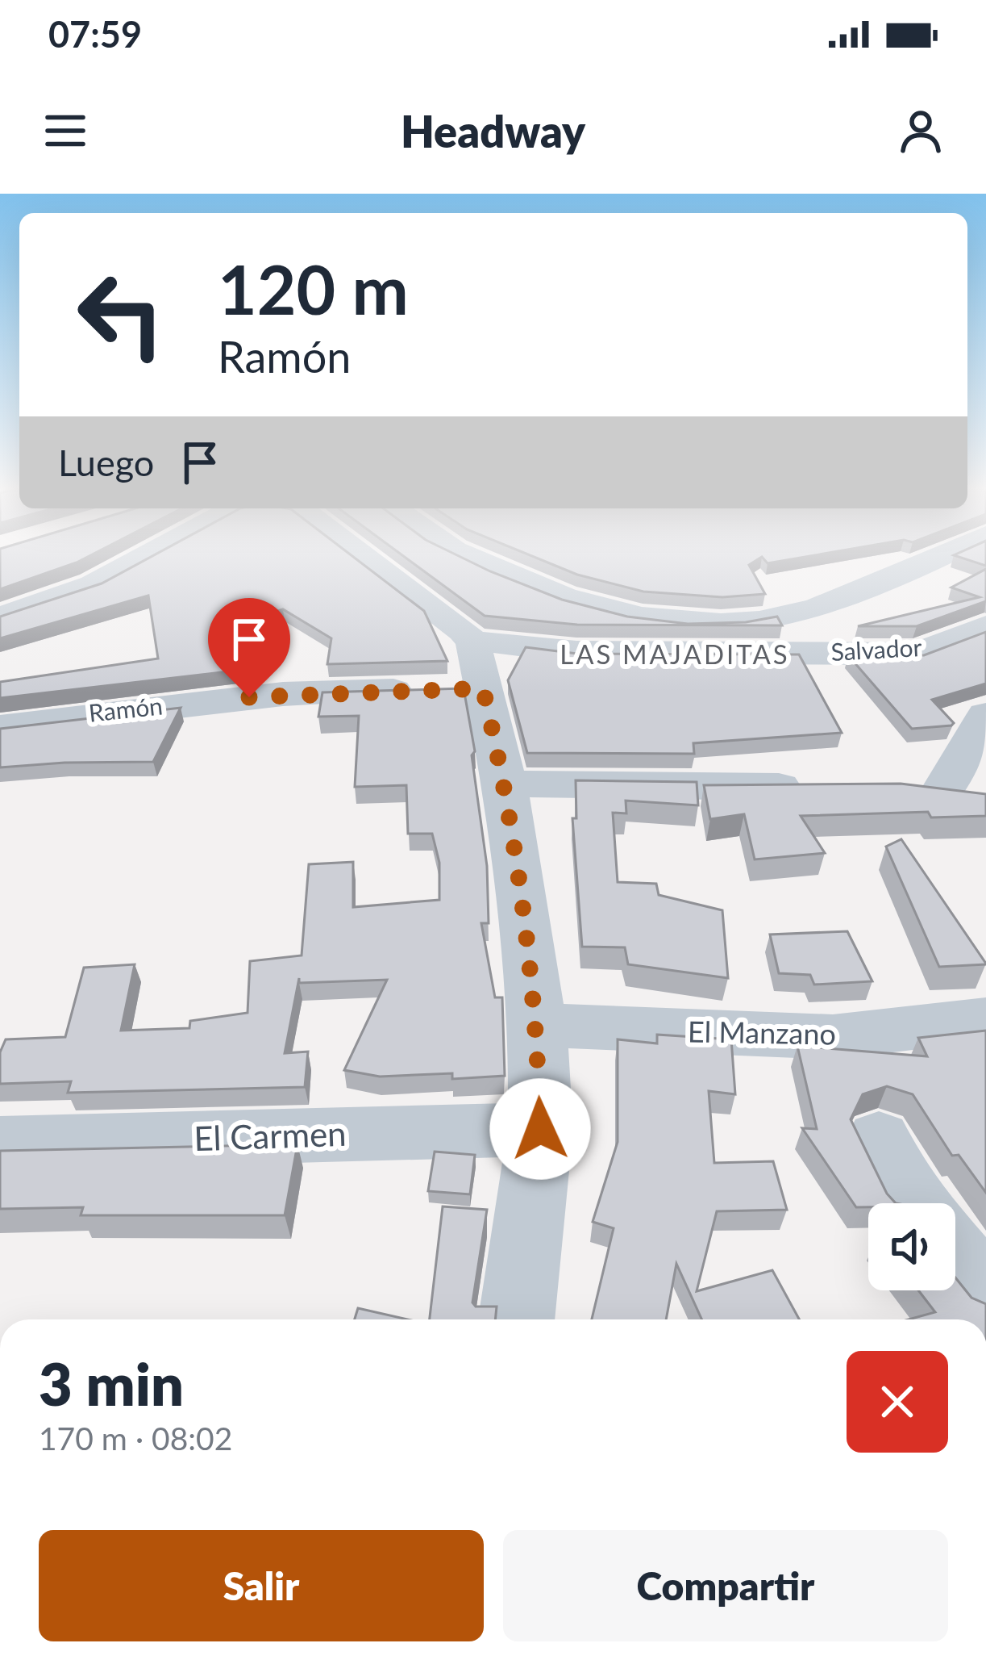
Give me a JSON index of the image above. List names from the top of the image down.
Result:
{
  "streets": {
    "street": [
      "Salvador",
      "Ramón",
      "El Manzano",
      "El Carmen"
    ]
  },
  "crossings": [
    ["Salvador", "Ramón"]
  ],
  "districts": ["LAS MAJADITAS"],
  "page": {
    "status": "07:59",
    "header": "Headway",
    "turn": ["120 m", "Ramón"],
    "then": "Luego",
    "heading": ["3 min", "170 m · 08:02"],
    "buttons": ["Salir", "Compartir"]
  }
}
